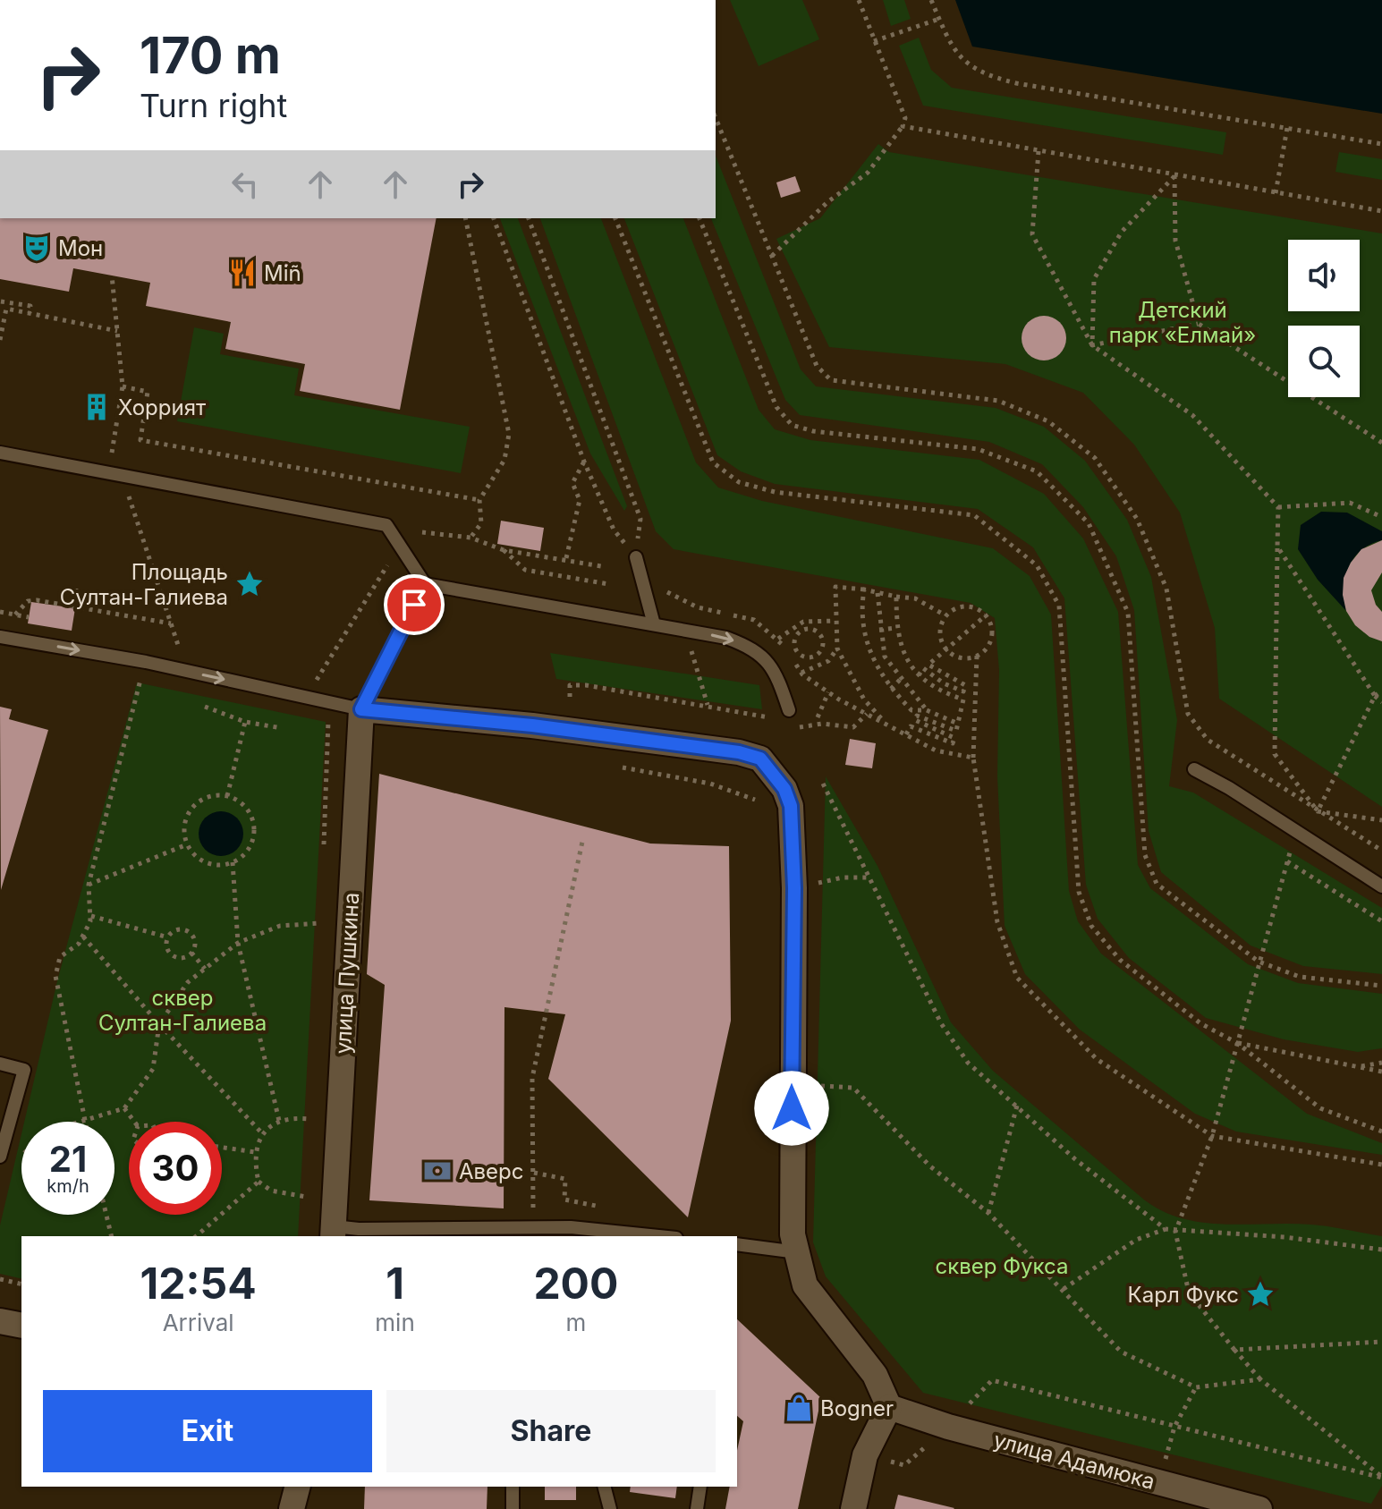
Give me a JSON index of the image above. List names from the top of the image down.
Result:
{
  "streets": {
    "street": ["улица Пушкина", "улица Адамюка"]
  },
  "parks": ["Детский парк «Елмай»", "сквер Султан-Галиева", "cквер Фукса"],
  "places": {
    "theatre": ["Мон"],
    "restaurant": ["Miñ"],
    "building": ["Хоррият"],
    "place": ["Площадь Султан-Галиева", "Карл Фукс"],
    "bank": ["Аверс"],
    "shop": ["Bogner"]
  },
  "page": {
    "turn": ["170 m", "Turn right"],
    "speed": "21 km/h",
    "limit": "30",
    "eta": [
      "12:54",
      "Arrival",
      "1",
      "min",
      "200",
      "m"
    ],
    "buttons": ["Exit", "Share"]
  }
}
